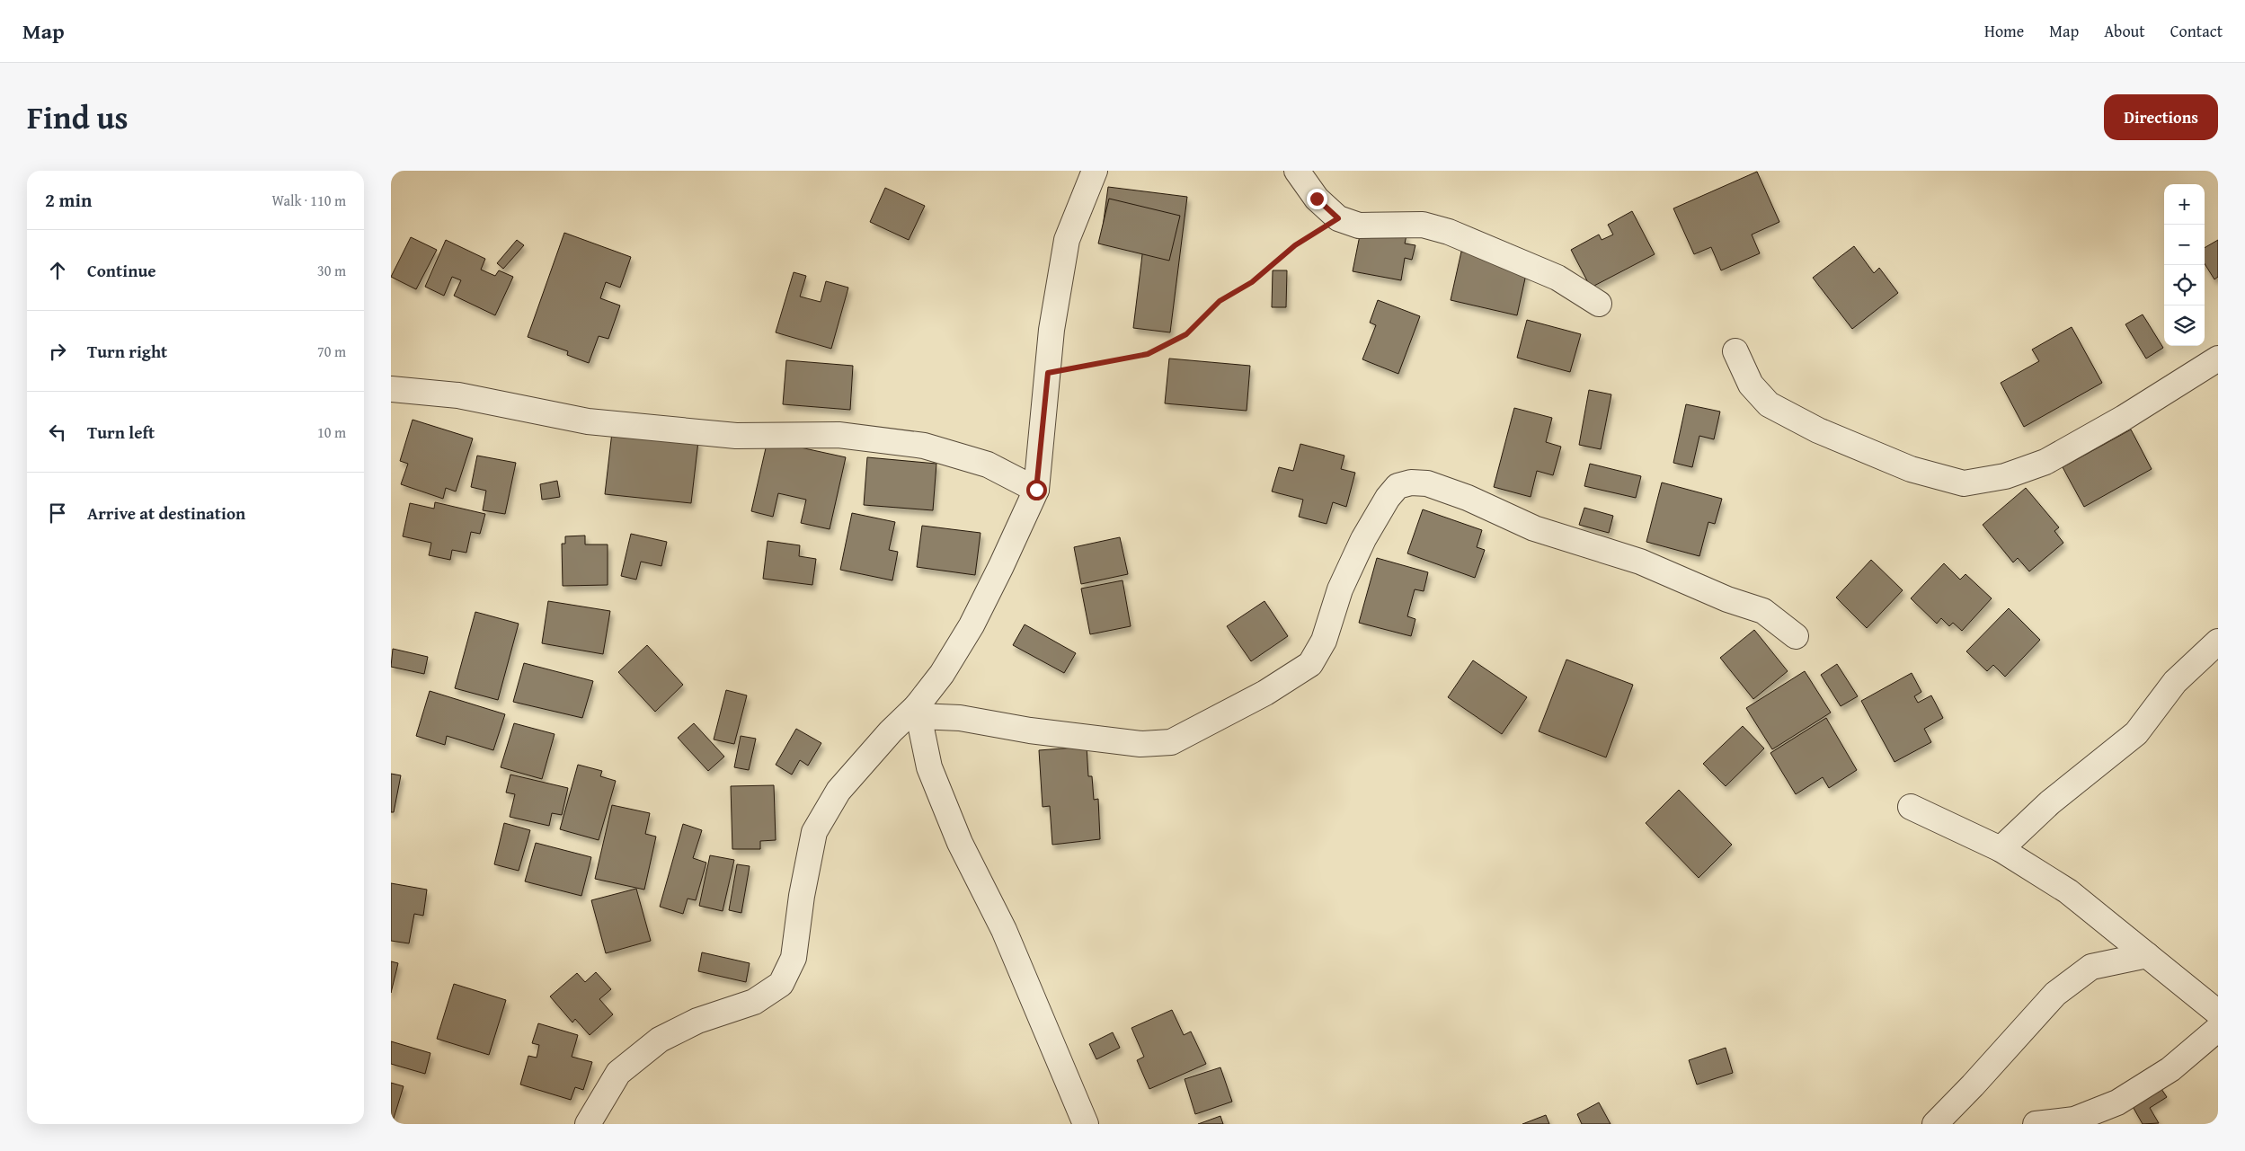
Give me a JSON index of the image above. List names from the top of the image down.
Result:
{
  "page": {
    "header": "Map",
    "nav": [
      "Home",
      "Map",
      "About",
      "Contact"
    ],
    "title": "Find us",
    "buttons": "Directions",
    "heading": ["2 min", "Walk · 110 m"],
    "map_buttons": ["+", "−"],
    "list": [
      ["Continue", "30 m"],
      ["Turn right", "70 m"],
      ["Turn left", "10 m"],
      "Arrive at destination"
    ]
  }
}
